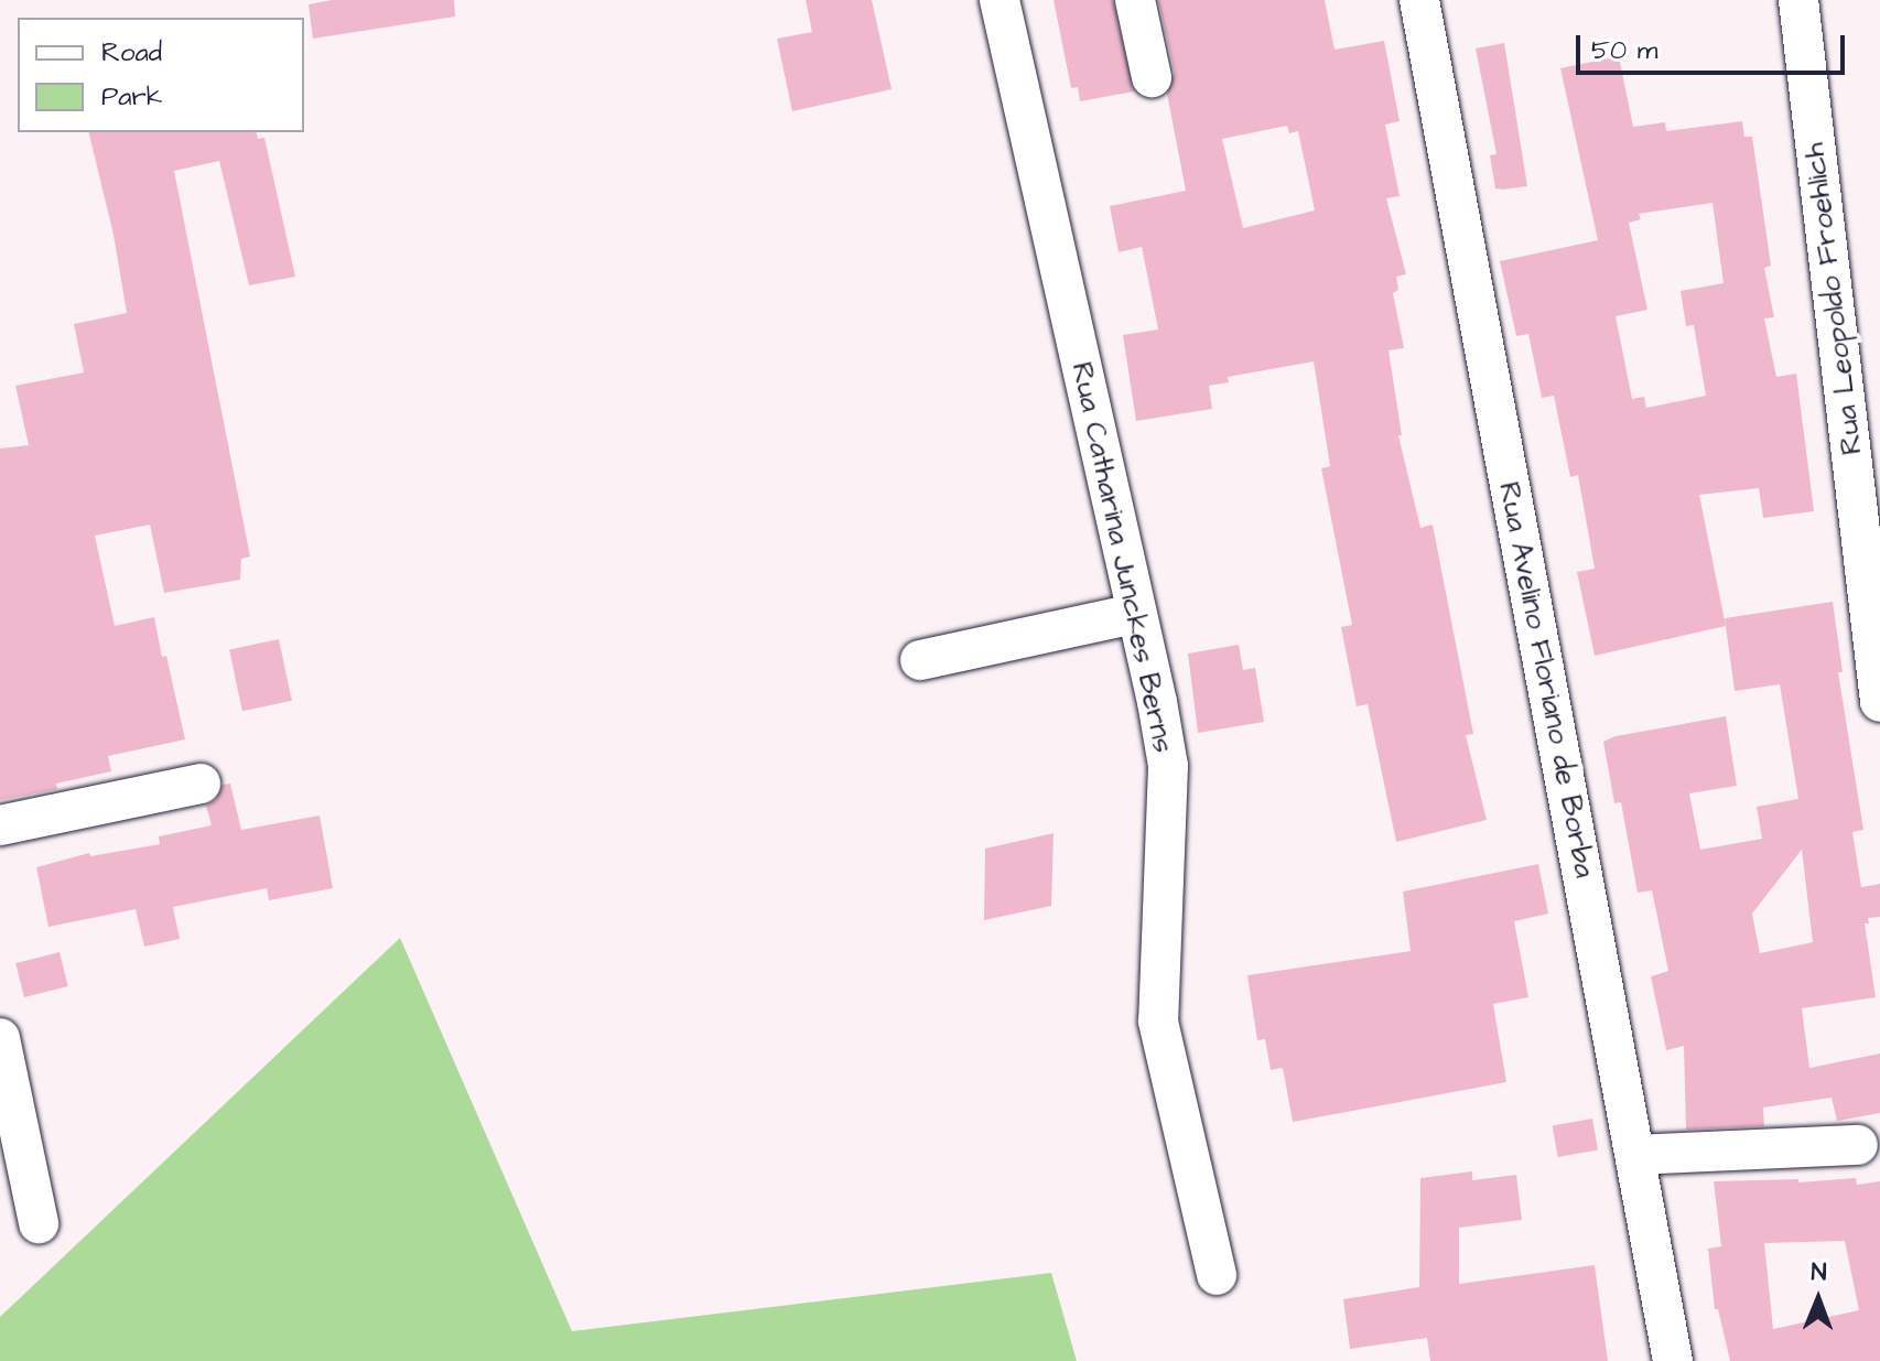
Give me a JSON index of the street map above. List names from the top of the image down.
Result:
{
  "streets": {
    "street": ["Rua Leopoldo Froehlich", "Rua Catharina Junckes Berns", "Rua Avelino Floriano de Borba"]
  },
  "legend": ["Road", "Park"],
  "scale_bar": "50 m",
  "north": "top"
}
